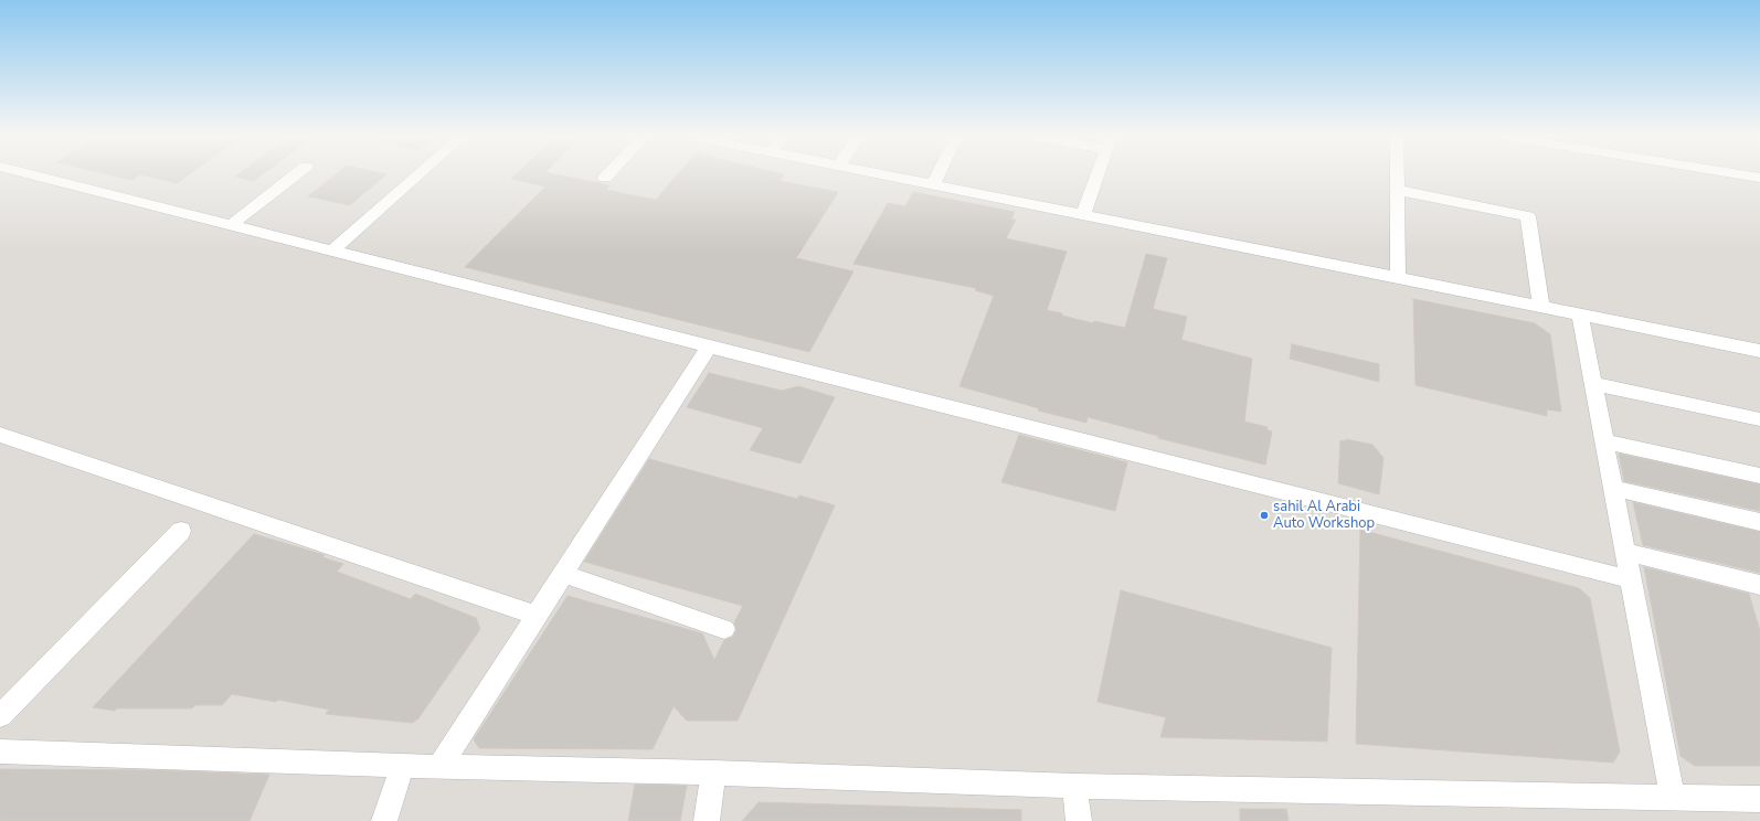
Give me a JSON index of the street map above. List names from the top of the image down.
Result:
{
  "places": ["sahil Al Arabi Auto Workshop"]
}
